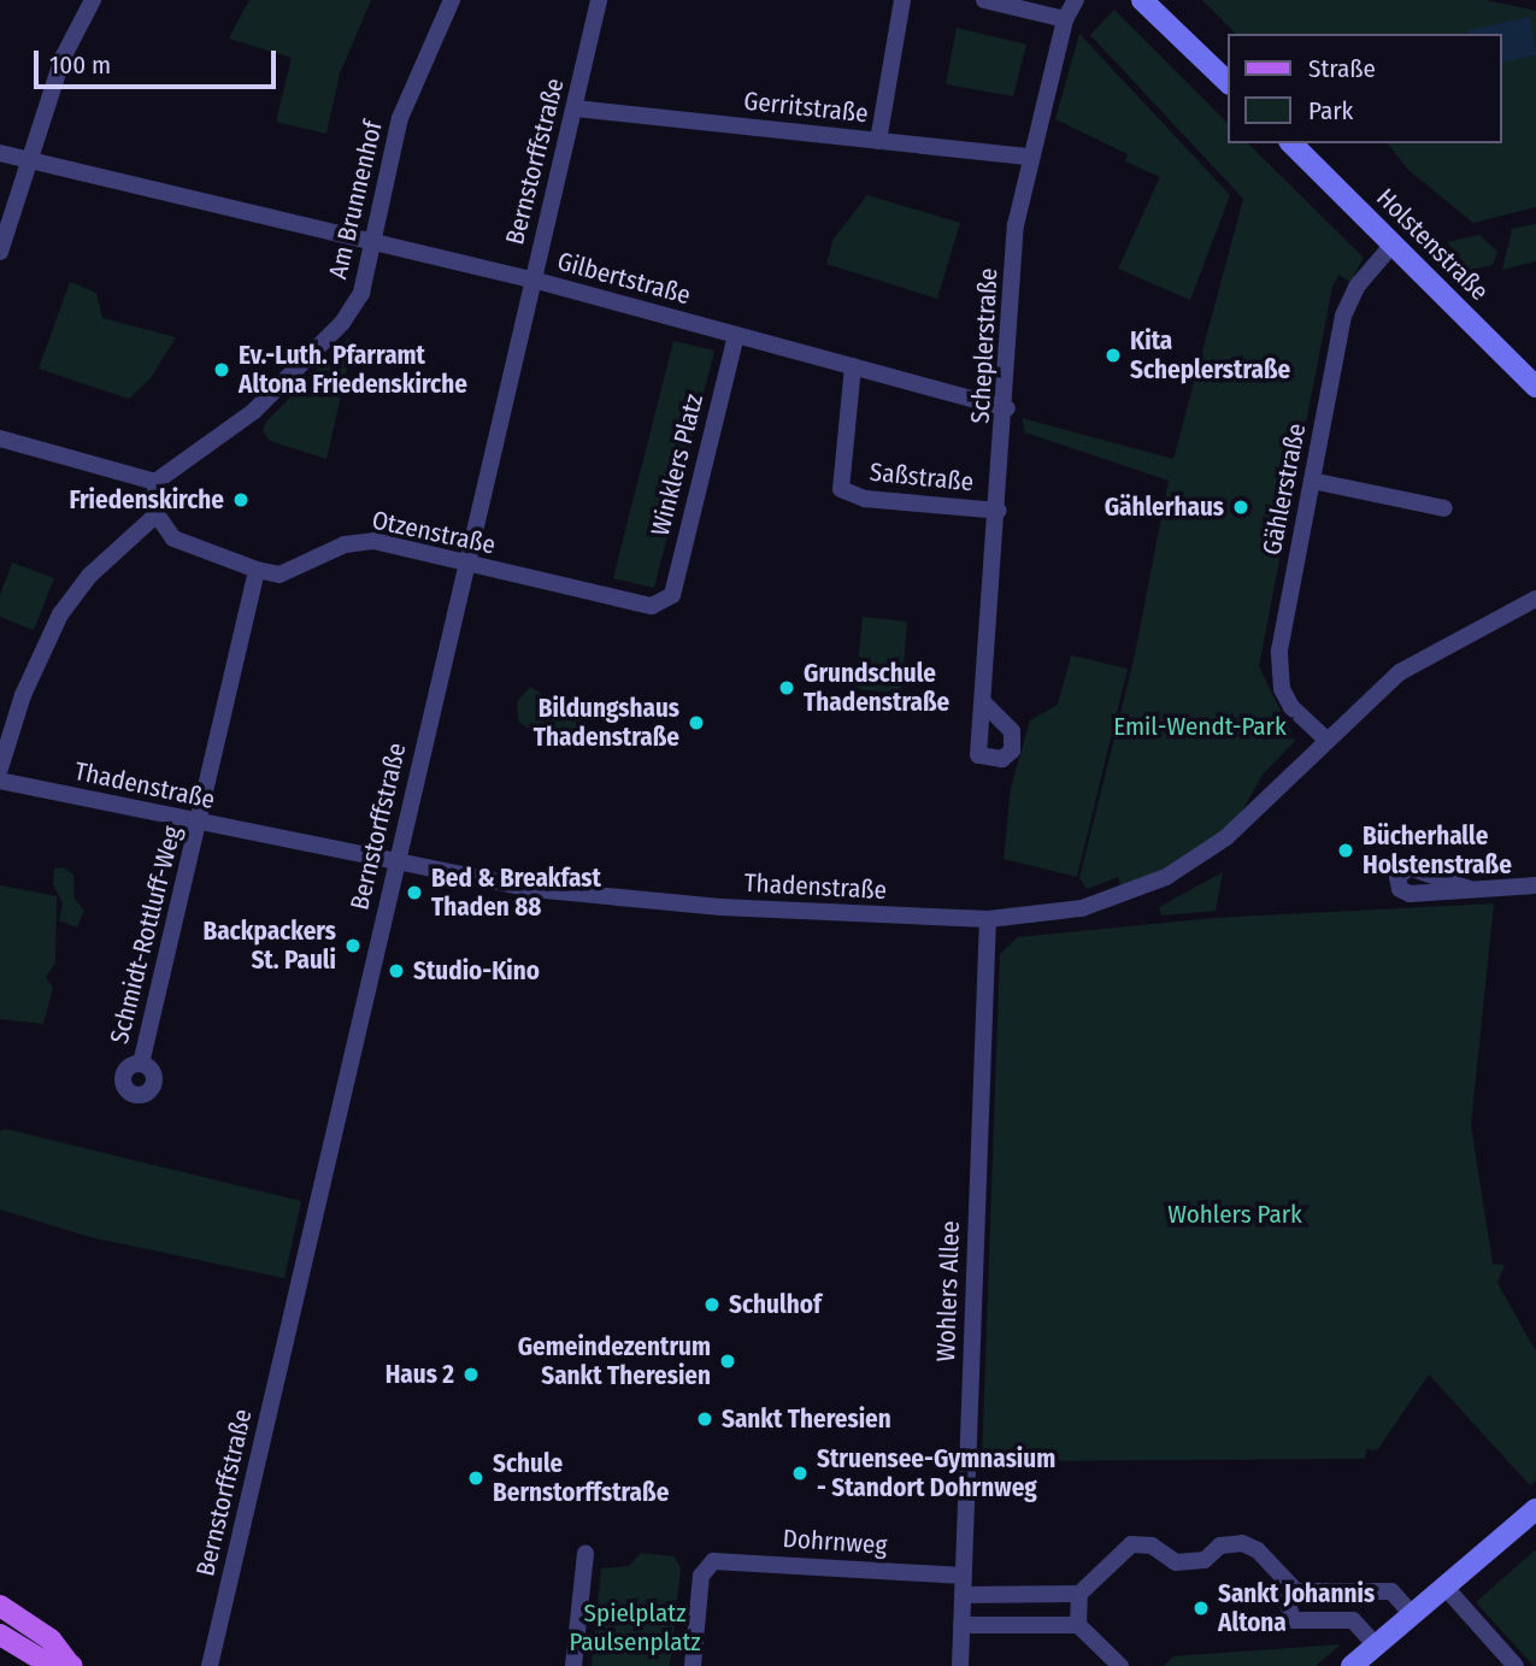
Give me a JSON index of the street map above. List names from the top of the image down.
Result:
{
  "streets": {
    "main road": ["Holstenstraße"],
    "street": [
      "Gerritstraße",
      "Bernstorffstraße",
      "Am Brunnenhof",
      "Gilbertstraße",
      "Scheplerstraße",
      "Winklers Platz",
      "Saßstraße",
      "Gählerstraße",
      "Otzenstraße",
      "Thadenstraße",
      "Schmidt-Rottluff-Weg",
      "Wohlers Allee",
      "Dohrnweg"
    ]
  },
  "crossings": [
    ["Gerritstraße", "Bernstorffstraße"],
    ["Gerritstraße", "Scheplerstraße"],
    ["Bernstorffstraße", "Gilbertstraße"],
    ["Bernstorffstraße", "Otzenstraße"],
    ["Bernstorffstraße", "Thadenstraße"],
    ["Am Brunnenhof", "Gilbertstraße"],
    ["Holstenstraße", "Gählerstraße"],
    ["Gilbertstraße", "Scheplerstraße"],
    ["Gilbertstraße", "Winklers Platz"],
    ["Gilbertstraße", "Saßstraße"],
    ["Scheplerstraße", "Saßstraße"],
    ["Winklers Platz", "Otzenstraße"],
    ["Gählerstraße", "Thadenstraße"],
    ["Otzenstraße", "Schmidt-Rottluff-Weg"],
    ["Thadenstraße", "Schmidt-Rottluff-Weg"],
    ["Thadenstraße", "Wohlers Allee"],
    ["Wohlers Allee", "Dohrnweg"]
  ],
  "parks": ["Emil-Wendt-Park", "Wohlers Park", "Spielplatz Paulsenplatz"],
  "places": [
    "Kita Scheplerstraße",
    "Ev.-Luth. Pfarramt Altona Friedenskirche",
    "Friedenskirche",
    "Gählerhaus",
    "Grundschule Thadenstraße",
    "Bildungshaus Thadenstraße",
    "Bücherhalle Holstenstraße",
    "Bed & Breakfast Thaden 88",
    "Backpackers St. Pauli",
    "Studio-Kino",
    "Schulhof",
    "Gemeindezentrum Sankt Theresien",
    "Haus 2",
    "Sankt Theresien",
    "Struensee-Gymnasium - Standort Dohrnweg",
    "Schule Bernstorffstraße",
    "Sankt Johannis Altona"
  ],
  "legend": ["Straße", "Park"],
  "scale_bar": "100 m"
}
